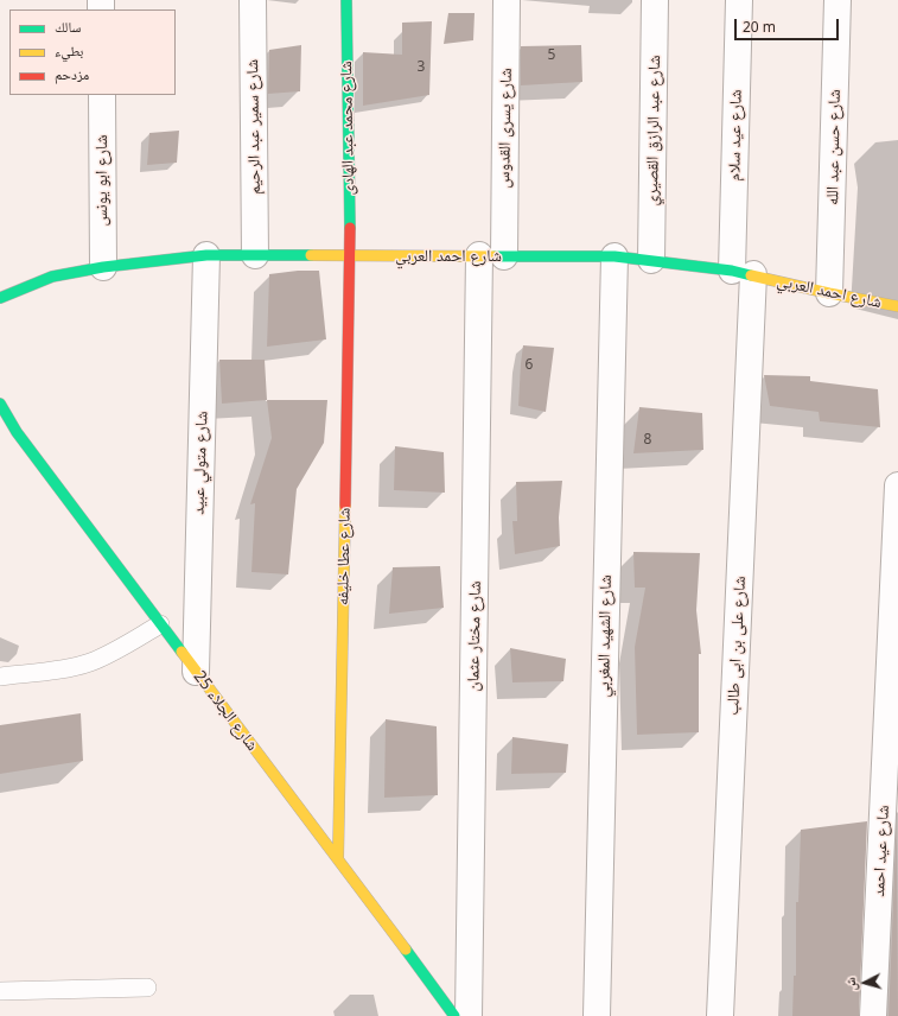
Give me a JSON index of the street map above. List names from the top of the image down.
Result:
{
  "streets": {
    "street": [
      "شارع سمير عبد الرحيم",
      "شارع محمد عبد الهادى",
      "شارع يسرى القدوس",
      "شارع عبد الرازق القصيري",
      "شارع عيد سلام",
      "شارع حسن عبد الله",
      "شارع ابو يونس",
      "شارع احمد العربي",
      "شارع متولي عبيد",
      "شارع عطا خليفه",
      "شارع مختار عثمان",
      "شارع الشهيد المغربي",
      "شارع على بن ابى طالب",
      "شارع الجلاء 25",
      "شارع عيد احمد"
    ]
  },
  "crossings": [
    ["شارع سمير عبد الرحيم", "شارع احمد العربي"],
    ["شارع محمد عبد الهادى", "شارع احمد العربي"],
    ["شارع محمد عبد الهادى", "شارع عطا خليفه"],
    ["شارع يسرى القدوس", "شارع احمد العربي"],
    ["شارع يسرى القدوس", "شارع مختار عثمان"],
    ["شارع عبد الرازق القصيري", "شارع احمد العربي"],
    ["شارع عيد سلام", "شارع احمد العربي"],
    ["شارع عيد سلام", "شارع على بن ابى طالب"],
    ["شارع حسن عبد الله", "شارع احمد العربي"],
    ["شارع ابو يونس", "شارع احمد العربي"],
    ["شارع احمد العربي", "شارع متولي عبيد"],
    ["شارع احمد العربي", "شارع عطا خليفه"],
    ["شارع احمد العربي", "شارع مختار عثمان"],
    ["شارع احمد العربي", "شارع الشهيد المغربي"],
    ["شارع احمد العربي", "شارع على بن ابى طالب"],
    ["شارع متولي عبيد", "شارع الجلاء 25"],
    ["شارع عطا خليفه", "شارع الجلاء 25"]
  ],
  "house_numbers": [
    "5",
    "3",
    "6",
    "8"
  ],
  "legend": ["سالك", "بطيء", "مزدحم"],
  "scale_bar": "20 m",
  "north": "left"
}
